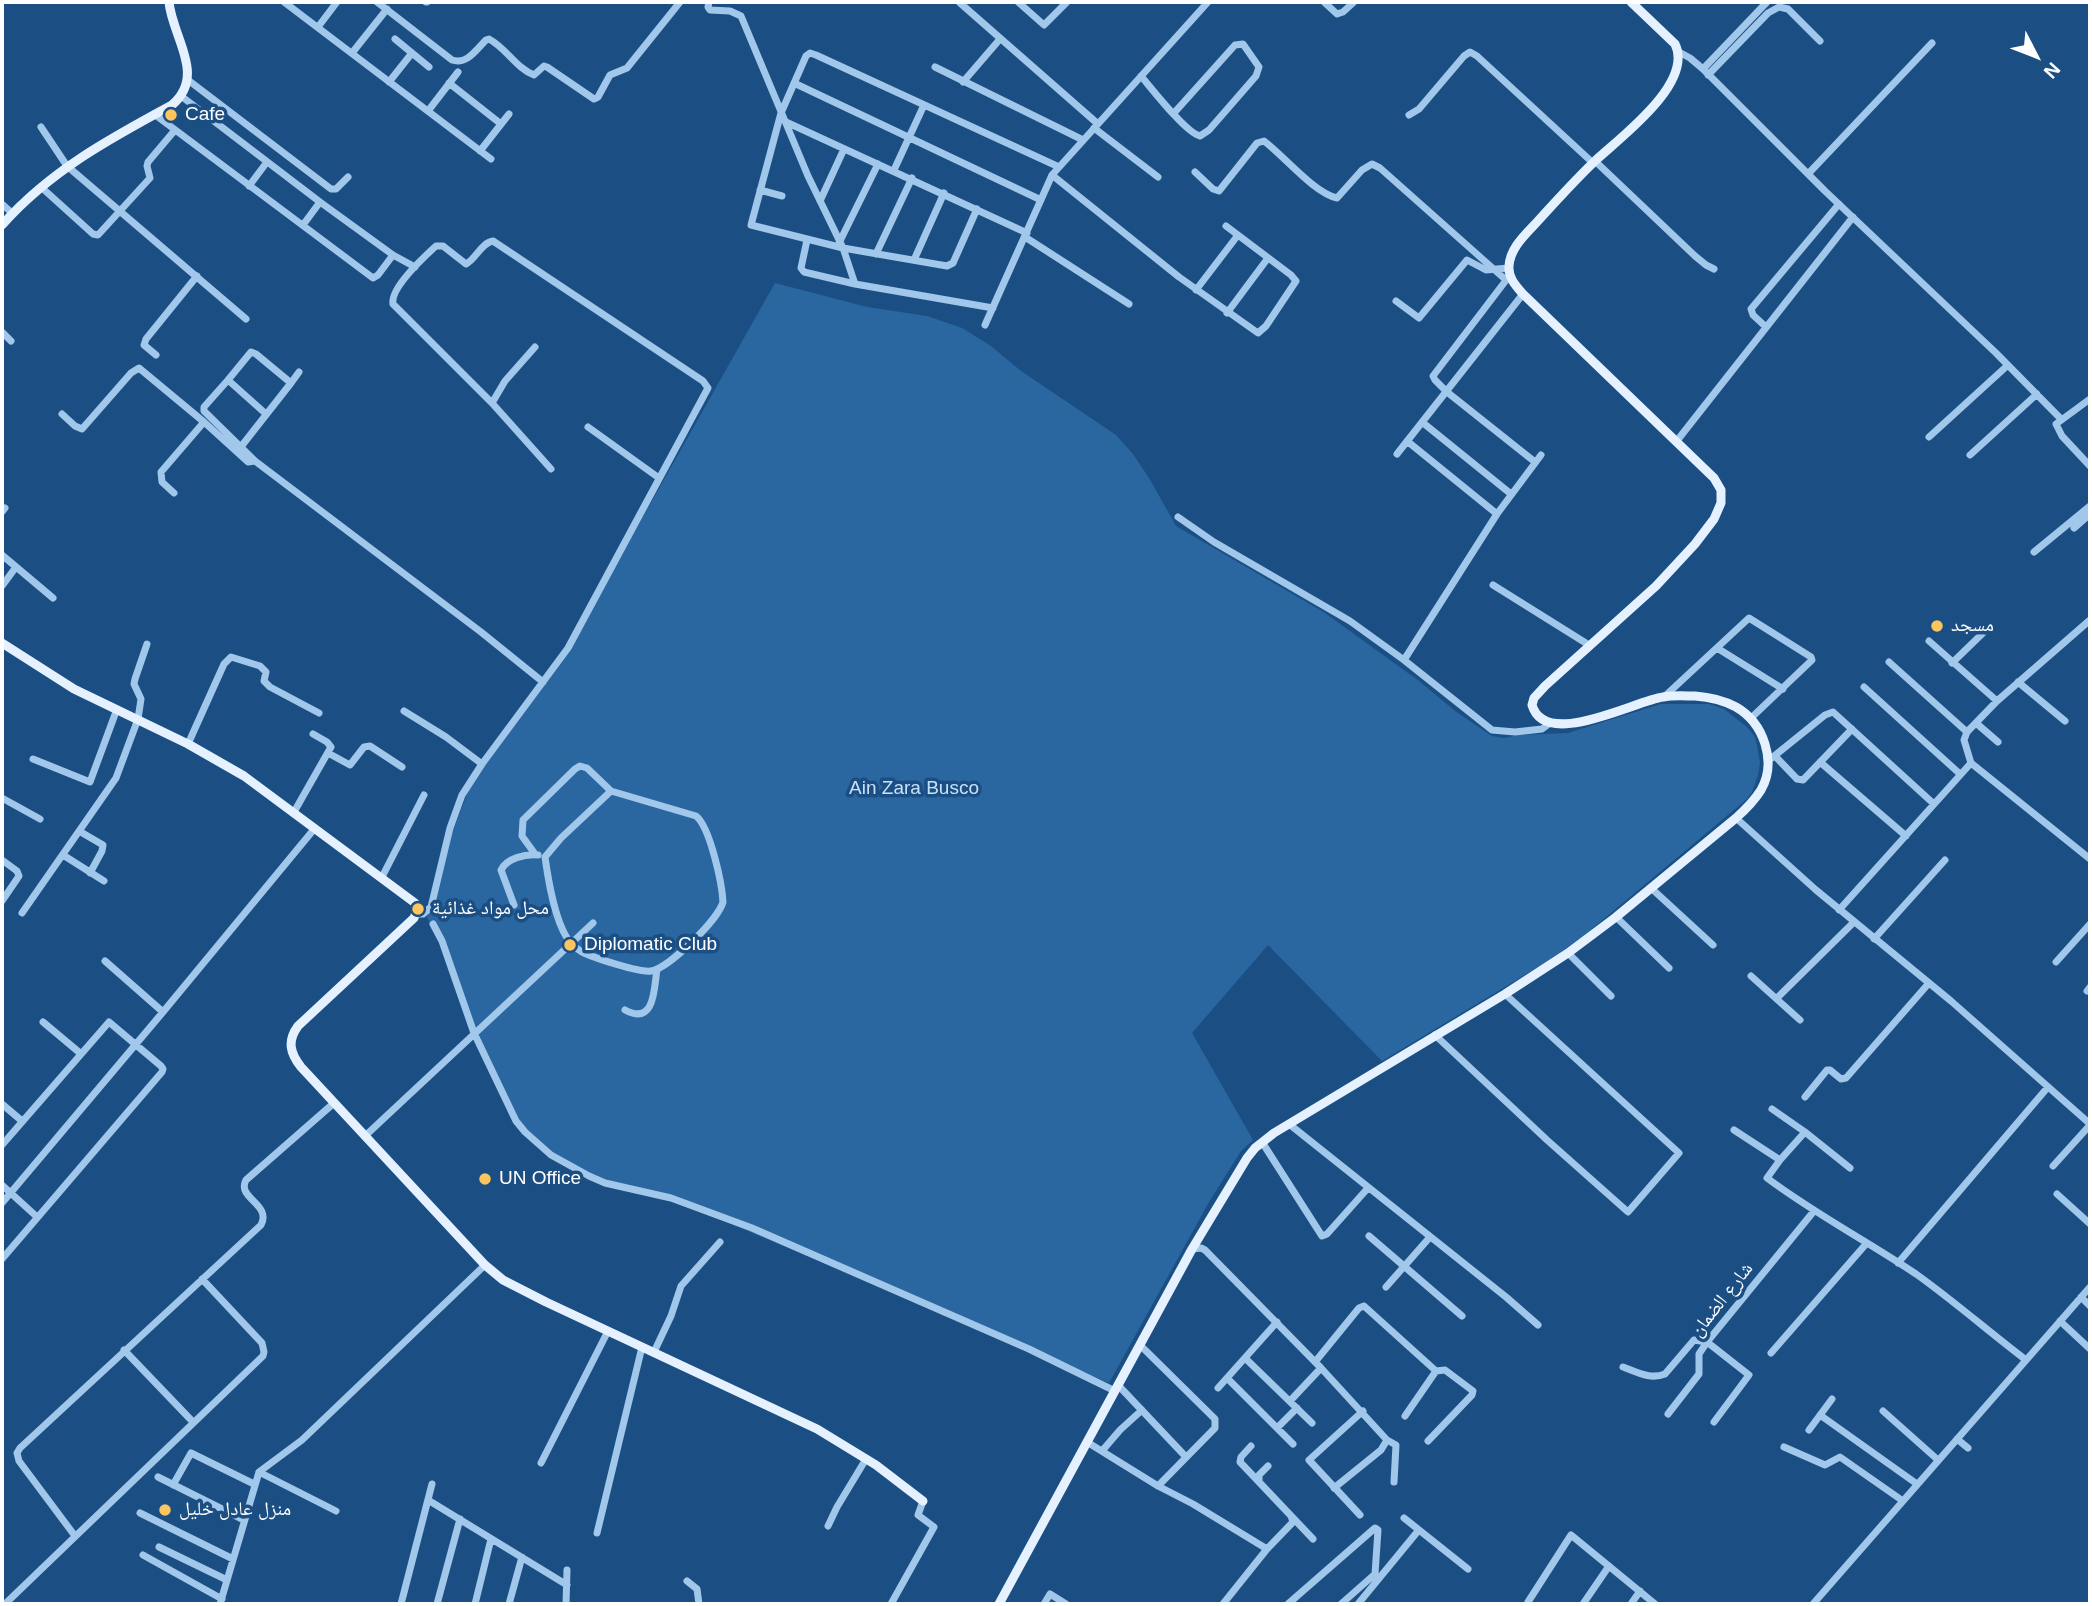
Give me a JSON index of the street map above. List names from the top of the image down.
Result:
{
  "streets": {
    "street": ["شارع الضمان"]
  },
  "parks": ["Ain Zara Busco"],
  "places": [
    "Cafe",
    "مسجد",
    "محل مواد غذائية",
    "Diplomatic Club",
    "UN Office",
    "منزل عادل خليل"
  ],
  "north": "bottom right"
}
